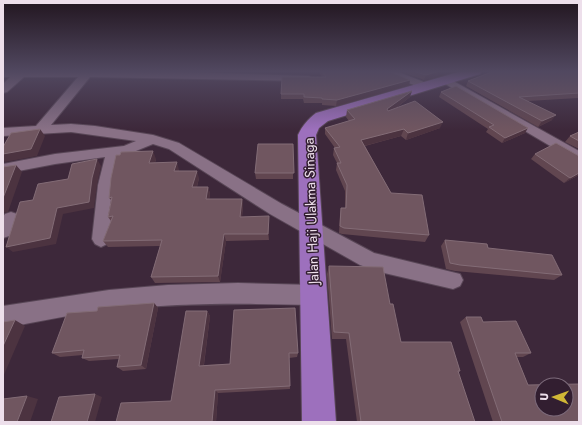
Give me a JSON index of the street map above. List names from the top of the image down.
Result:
{
  "streets": {
    "main road": ["Jalan Haji Ulakma Sinaga"]
  },
  "north": "left"
}
